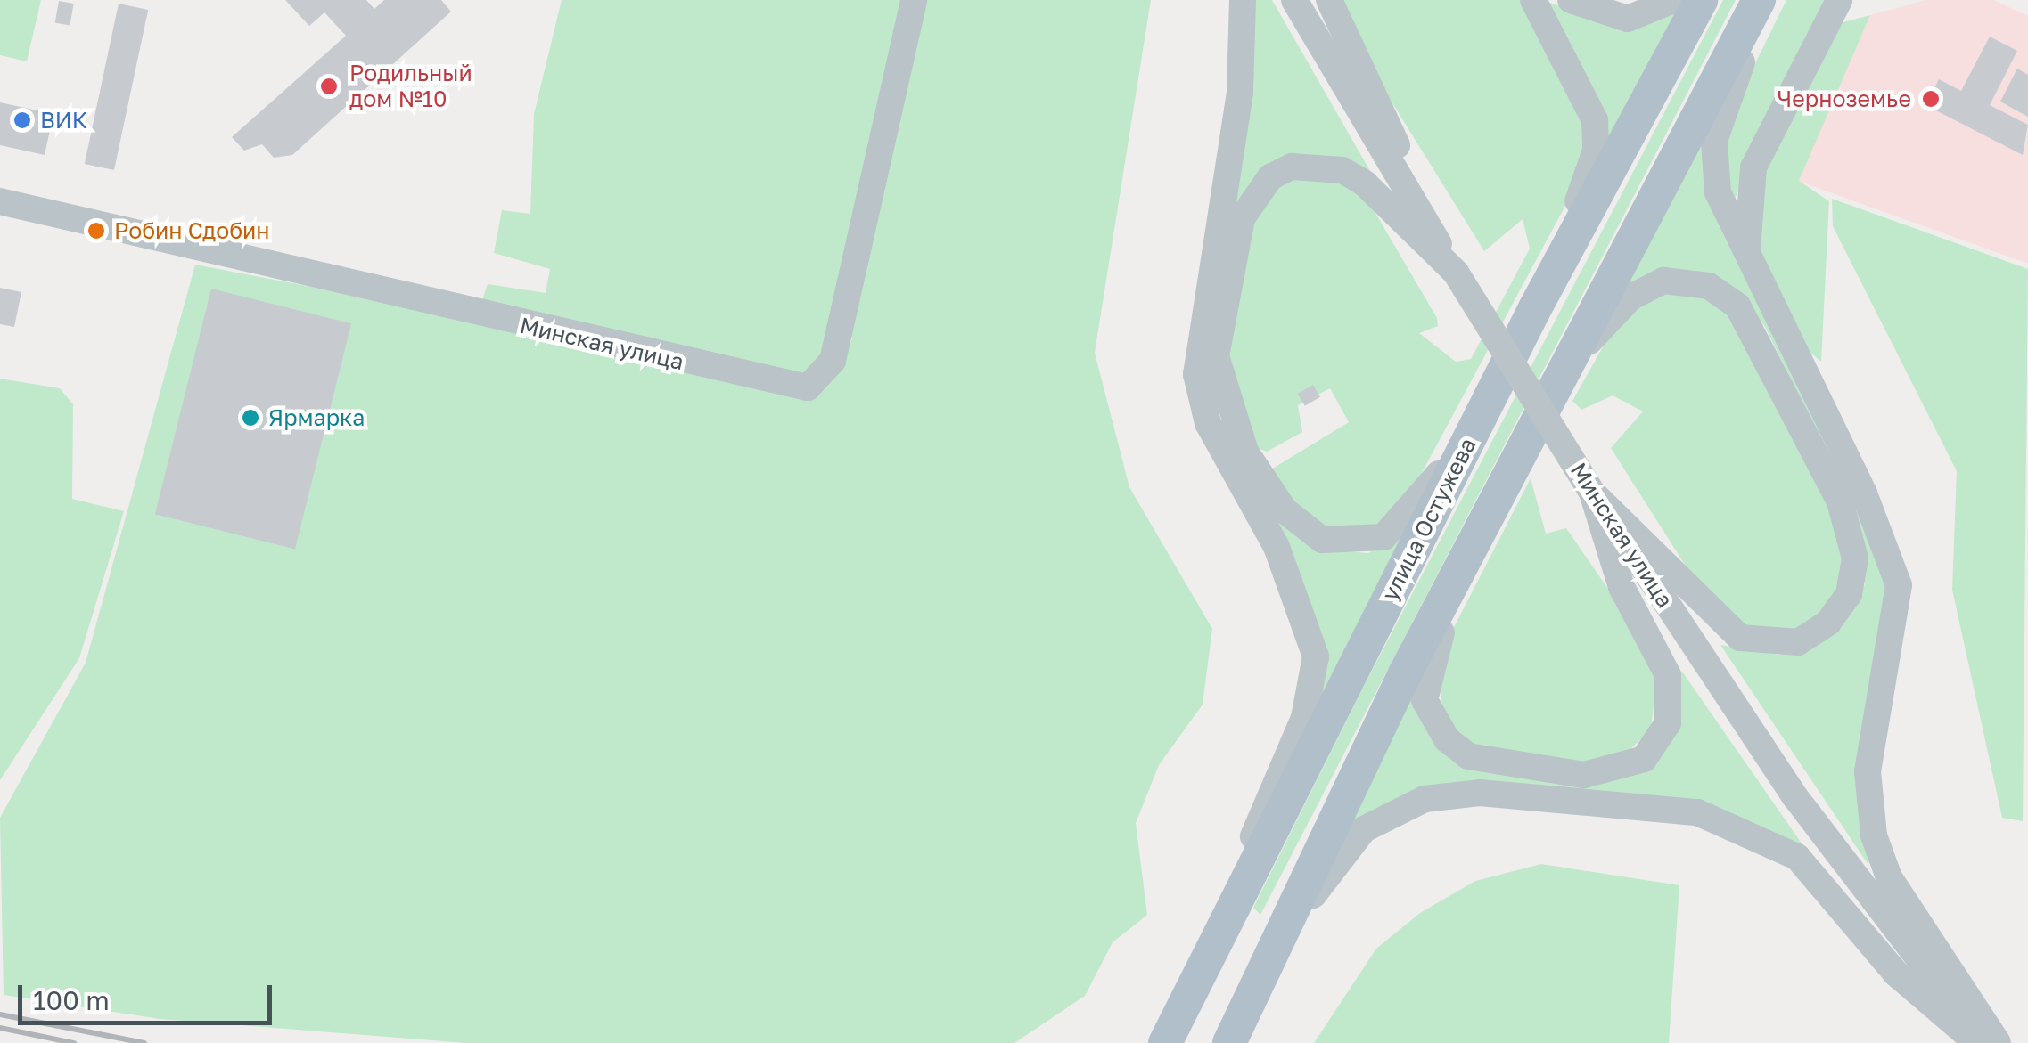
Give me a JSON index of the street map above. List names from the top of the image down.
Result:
{
  "streets": {
    "main road": ["улица Остужева"],
    "street": ["Минская улица"]
  },
  "places": [
    "Родильный дом №10",
    "Черноземье",
    "ВИК",
    "Робин Сдобин",
    "Ярмарка"
  ],
  "scale_bar": "100 m"
}
